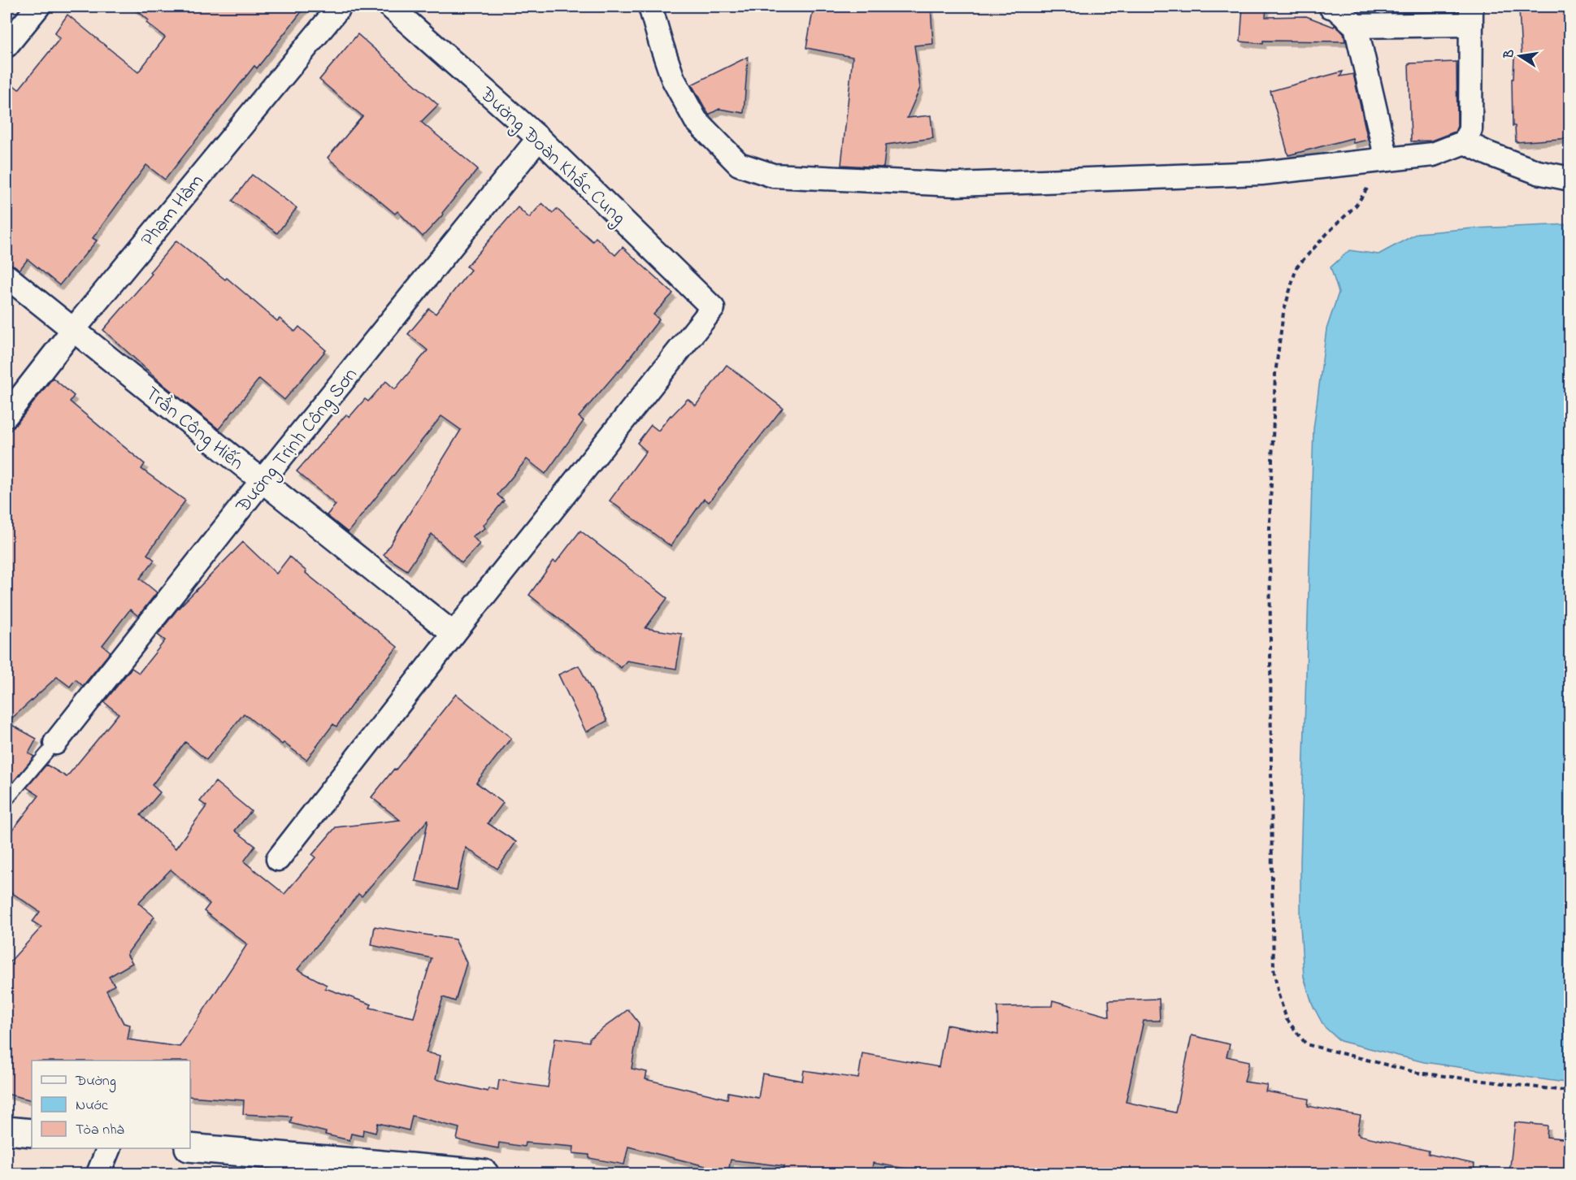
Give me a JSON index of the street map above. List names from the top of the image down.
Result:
{
  "streets": {
    "street": [
      "Đường Đoàn Khắc Cung",
      "Phạm Hàm",
      "Trần Công Hiến",
      "Đường Trịnh Công Sơn"
    ]
  },
  "crossings": [
    ["Đường Đoàn Khắc Cung", "Trần Công Hiến"],
    ["Đường Đoàn Khắc Cung", "Đường Trịnh Công Sơn"],
    ["Phạm Hàm", "Trần Công Hiến"],
    ["Trần Công Hiến", "Đường Trịnh Công Sơn"]
  ],
  "legend": ["Đường", "Nước", "Tòa nhà"],
  "north": "left"
}
